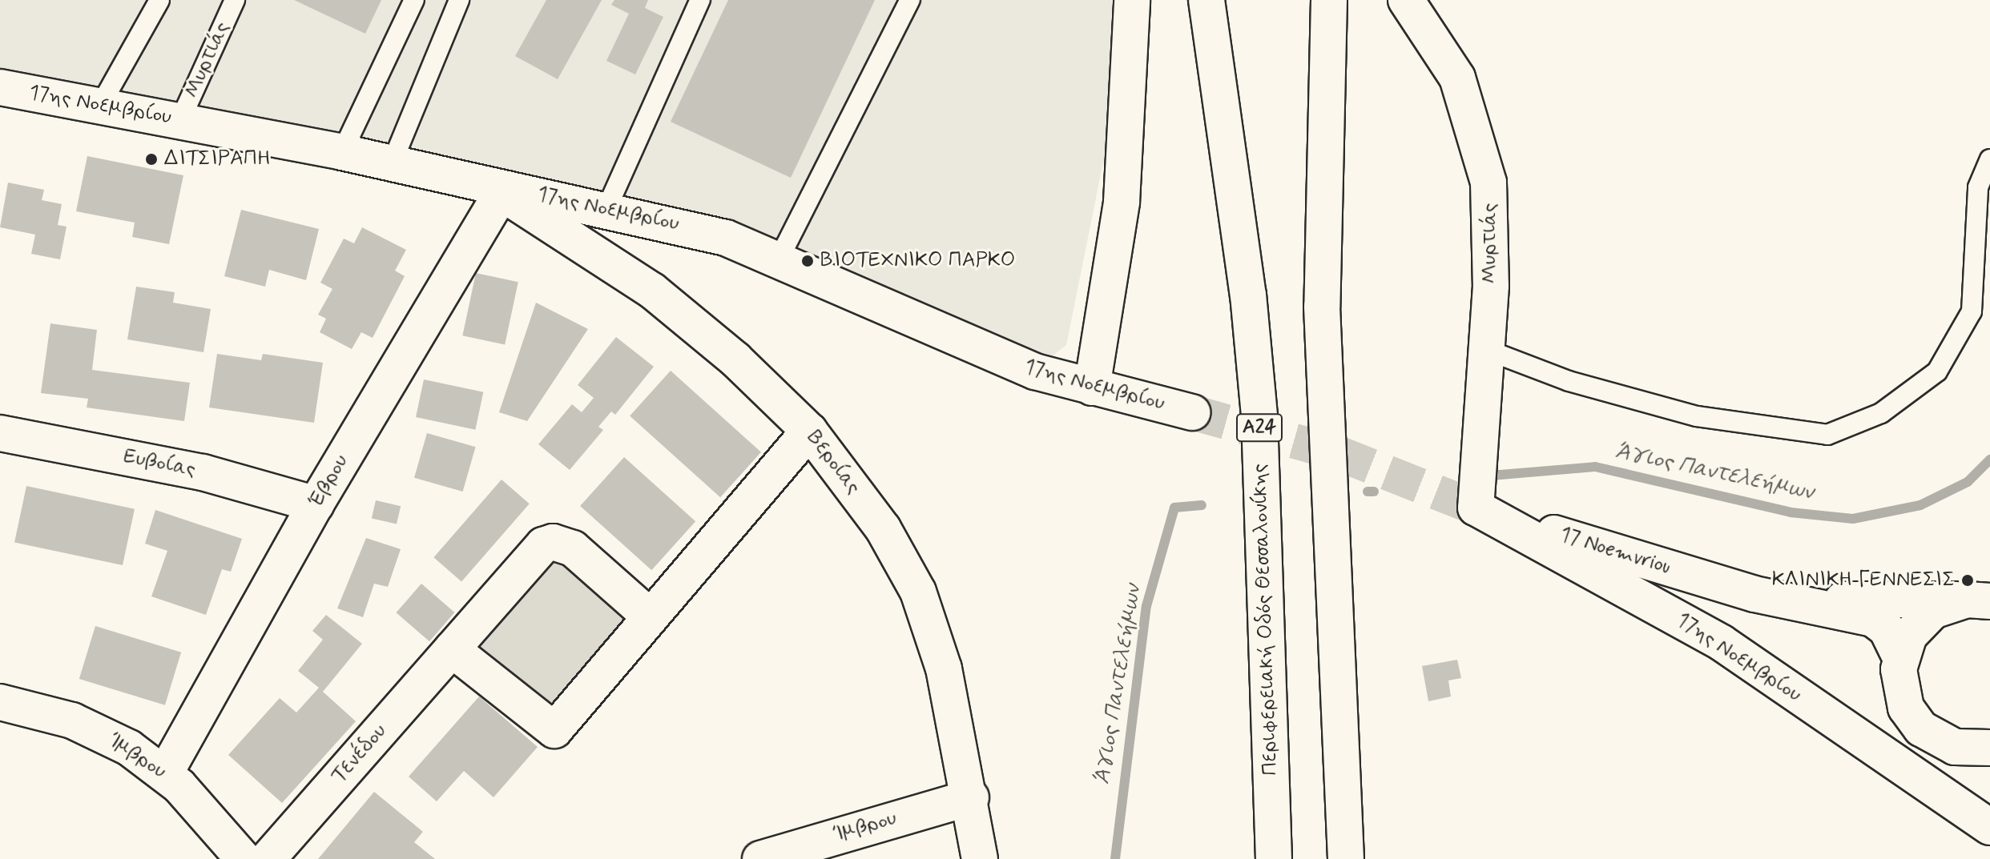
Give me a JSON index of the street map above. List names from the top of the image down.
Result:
{
  "streets": {
    "main road": [
      "Μυρτιάς",
      "17ης Νοεμβρίου",
      "Α24",
      "Βεροίας",
      "Ευβοίας",
      "Έβρου",
      "17 Noemvriou",
      "Περιφερειακή Οδός Θεσσαλονίκης",
      "Τενέδου",
      "Ίμβρου"
    ]
  },
  "crossings": [
    ["Μυρτιάς", "17ης Νοεμβρίου"],
    ["Μυρτιάς", "17 Noemvriou"],
    ["17ης Νοεμβρίου", "17 Noemvriou"],
    ["Βεροίας", "Έβρου"],
    ["Βεροίας", "Ίμβρου"],
    ["Ευβοίας", "Έβρου"],
    ["Έβρου", "Ίμβρου"]
  ],
  "water": ["Άγιος Παντελεήμων"],
  "places": ["ΔΙΤΣΙΡΑΠΗ", "ΒΙΟΤΕΧΝΙΚΟ ΠΑΡΚΟ", "ΚΛΙΝΙΚΗ ΓΕΝΝΕΣΙΣ"]
}
